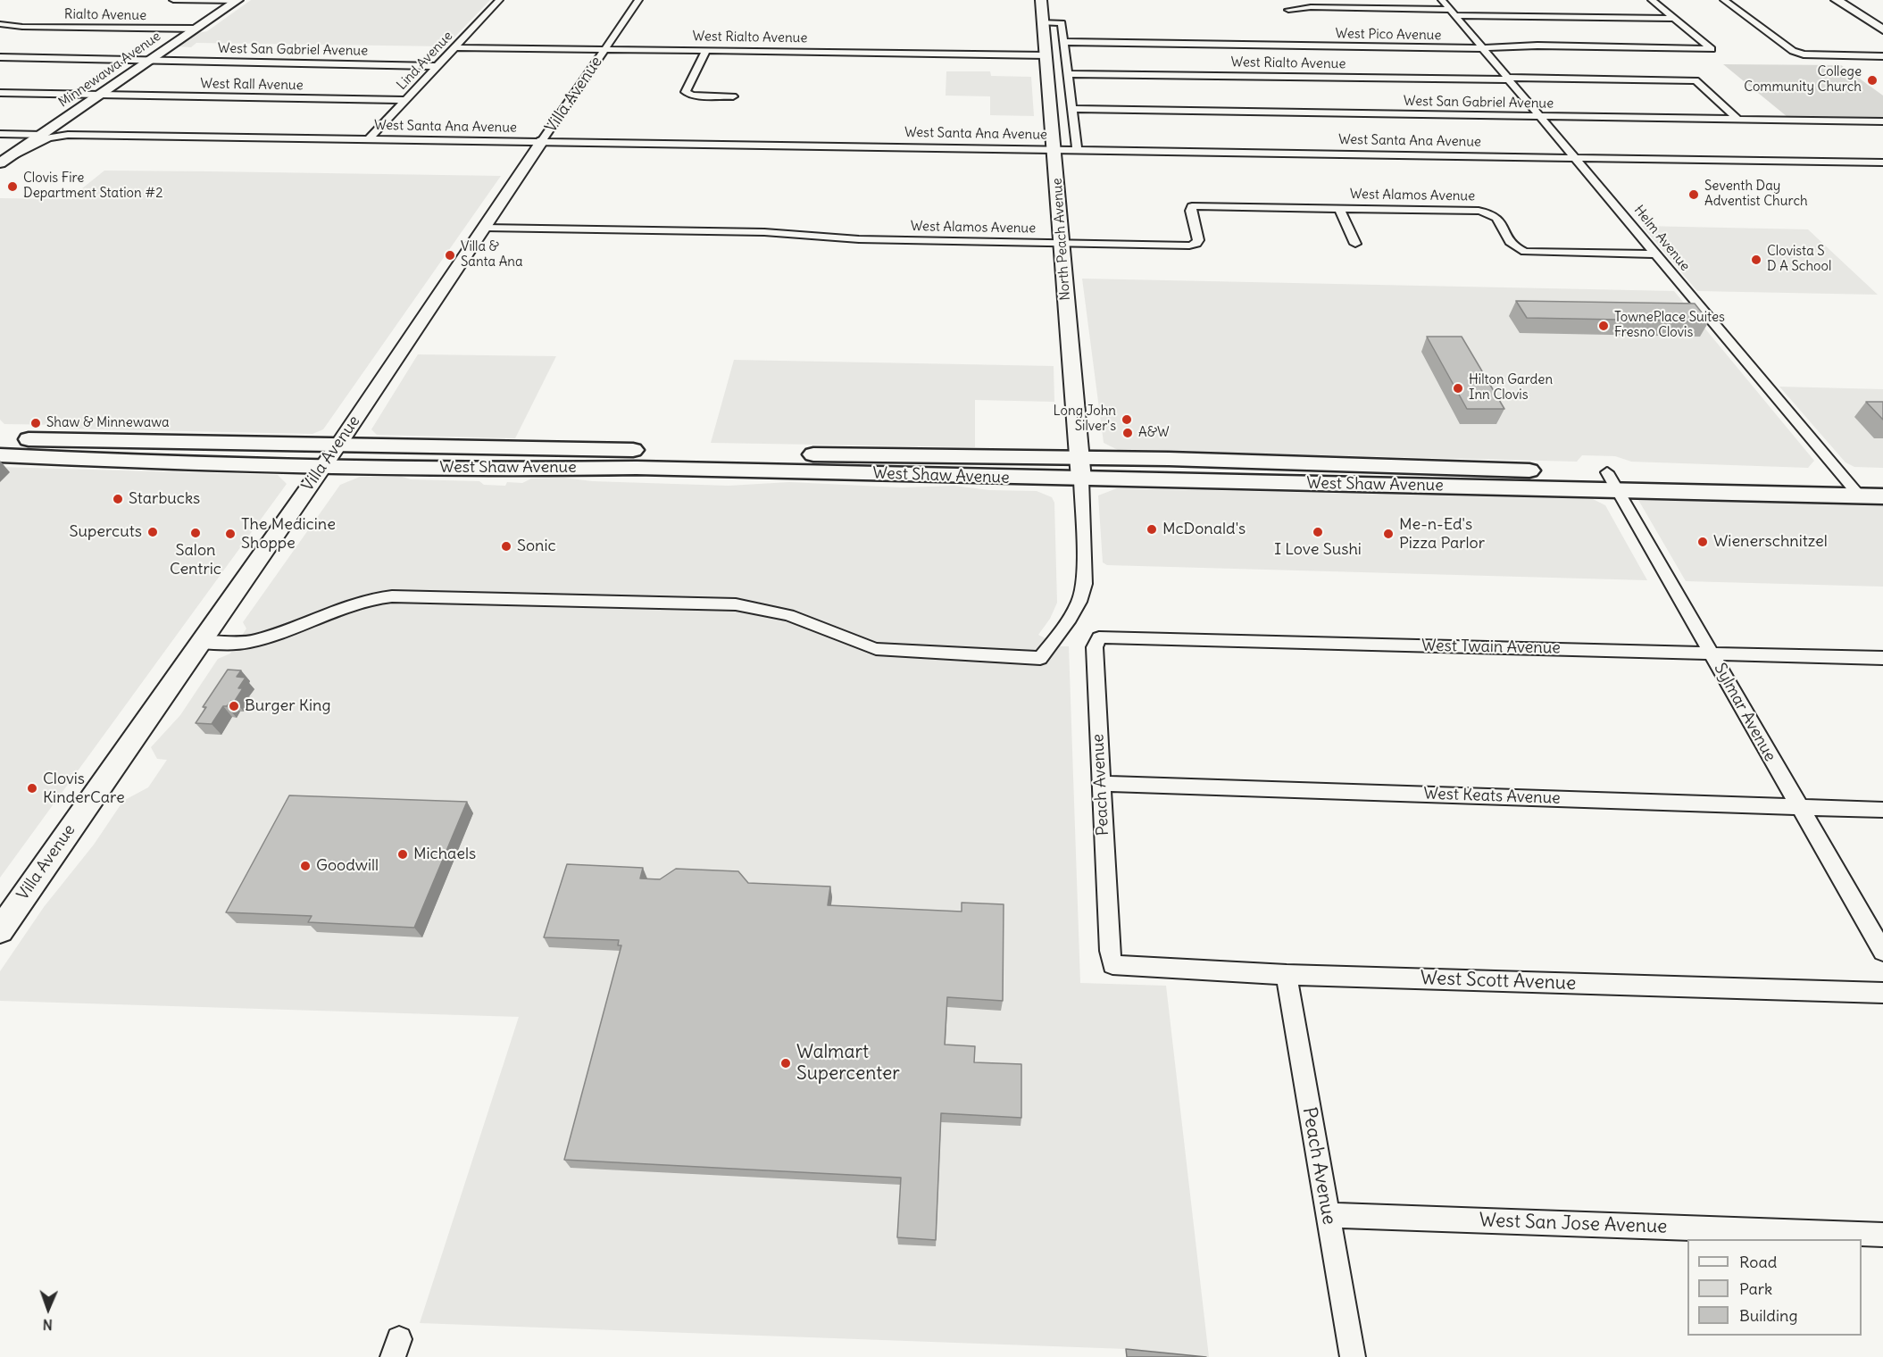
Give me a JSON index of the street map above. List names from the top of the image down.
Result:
{
  "streets": {
    "main road": [
      "Minnewawa Avenue",
      "Villa Avenue",
      "North Peach Avenue",
      "West Shaw Avenue"
    ],
    "street": [
      "Rialto Avenue",
      "West Pico Avenue",
      "West Rialto Avenue",
      "West San Gabriel Avenue",
      "Lind Avenue",
      "West Rall Avenue",
      "West Santa Ana Avenue",
      "West Alamos Avenue",
      "Helm Avenue",
      "West Twain Avenue",
      "Sylmar Avenue",
      "Peach Avenue",
      "West Keats Avenue",
      "West Scott Avenue",
      "West San Jose Avenue"
    ]
  },
  "crossings": [
    ["Rialto Avenue", "Minnewawa Avenue"],
    ["West Pico Avenue", "Helm Avenue"],
    ["West Rialto Avenue", "West San Gabriel Avenue"],
    ["West Rialto Avenue", "Lind Avenue"],
    ["West Rialto Avenue", "Villa Avenue"],
    ["West Rialto Avenue", "Helm Avenue"],
    ["West Rialto Avenue", "North Peach Avenue"],
    ["West San Gabriel Avenue", "Lind Avenue"],
    ["West San Gabriel Avenue", "Minnewawa Avenue"],
    ["West San Gabriel Avenue", "Helm Avenue"],
    ["Lind Avenue", "West Rall Avenue"],
    ["Lind Avenue", "West Santa Ana Avenue"],
    ["Minnewawa Avenue", "West Rall Avenue"],
    ["Minnewawa Avenue", "West Santa Ana Avenue"],
    ["Villa Avenue", "West Santa Ana Avenue"],
    ["Villa Avenue", "West Alamos Avenue"],
    ["Villa Avenue", "West Shaw Avenue"],
    ["West Santa Ana Avenue", "Helm Avenue"],
    ["West Santa Ana Avenue", "North Peach Avenue"],
    ["West Alamos Avenue", "Helm Avenue"],
    ["West Alamos Avenue", "North Peach Avenue"],
    ["Helm Avenue", "West Shaw Avenue"],
    ["North Peach Avenue", "West Shaw Avenue"],
    ["West Shaw Avenue", "Sylmar Avenue"],
    ["West Twain Avenue", "Sylmar Avenue"],
    ["West Twain Avenue", "Peach Avenue"],
    ["Sylmar Avenue", "West Keats Avenue"],
    ["Peach Avenue", "West Keats Avenue"],
    ["Peach Avenue", "West Scott Avenue"],
    ["Peach Avenue", "West San Jose Avenue"]
  ],
  "places": [
    "College Community Church",
    "Clovis Fire Department Station #2",
    "Seventh Day Adventist Church",
    "Villa & Santa Ana",
    "Clovista S D A School",
    "TownePlace Suites Fresno Clovis",
    "Hilton Garden Inn Clovis",
    "Long John Silver's",
    "Shaw & Minnewawa",
    "A&W",
    "Starbucks",
    "McDonald's",
    "Supercuts",
    "I Love Sushi",
    "Salon Centric",
    "The Medicine Shoppe",
    "Me-n-Ed's Pizza Parlor",
    "Wienerschnitzel",
    "Sonic",
    "Burger King",
    "Clovis KinderCare",
    "Michaels",
    "Goodwill",
    "Walmart Supercenter"
  ],
  "legend": ["Road", "Park", "Building"],
  "north": "bottom"
}
